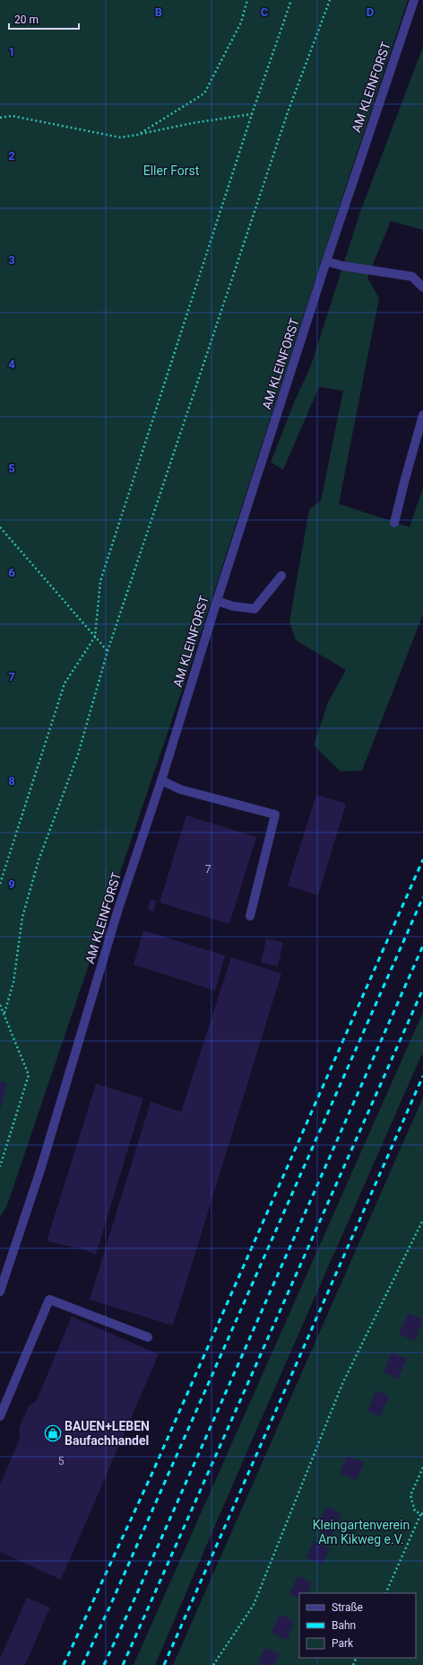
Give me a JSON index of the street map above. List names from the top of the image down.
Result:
{
  "streets": {
    "street": ["AM KLEINFORST"]
  },
  "parks": ["Eller Forst", "Kleingartenverein Am Kikweg e.V."],
  "places": {
    "shop": ["BAUEN+LEBEN Baufachhandel"]
  },
  "house_numbers": ["7", "5"],
  "legend": ["Straße", "Bahn", "Park"],
  "scale_bar": "20 m",
  "grid": {
    "columns": ["B", "C", "D"],
    "rows": [
      "1",
      "2",
      "3",
      "4",
      "5",
      "6",
      "7",
      "8",
      "9"
    ]
  }
}
